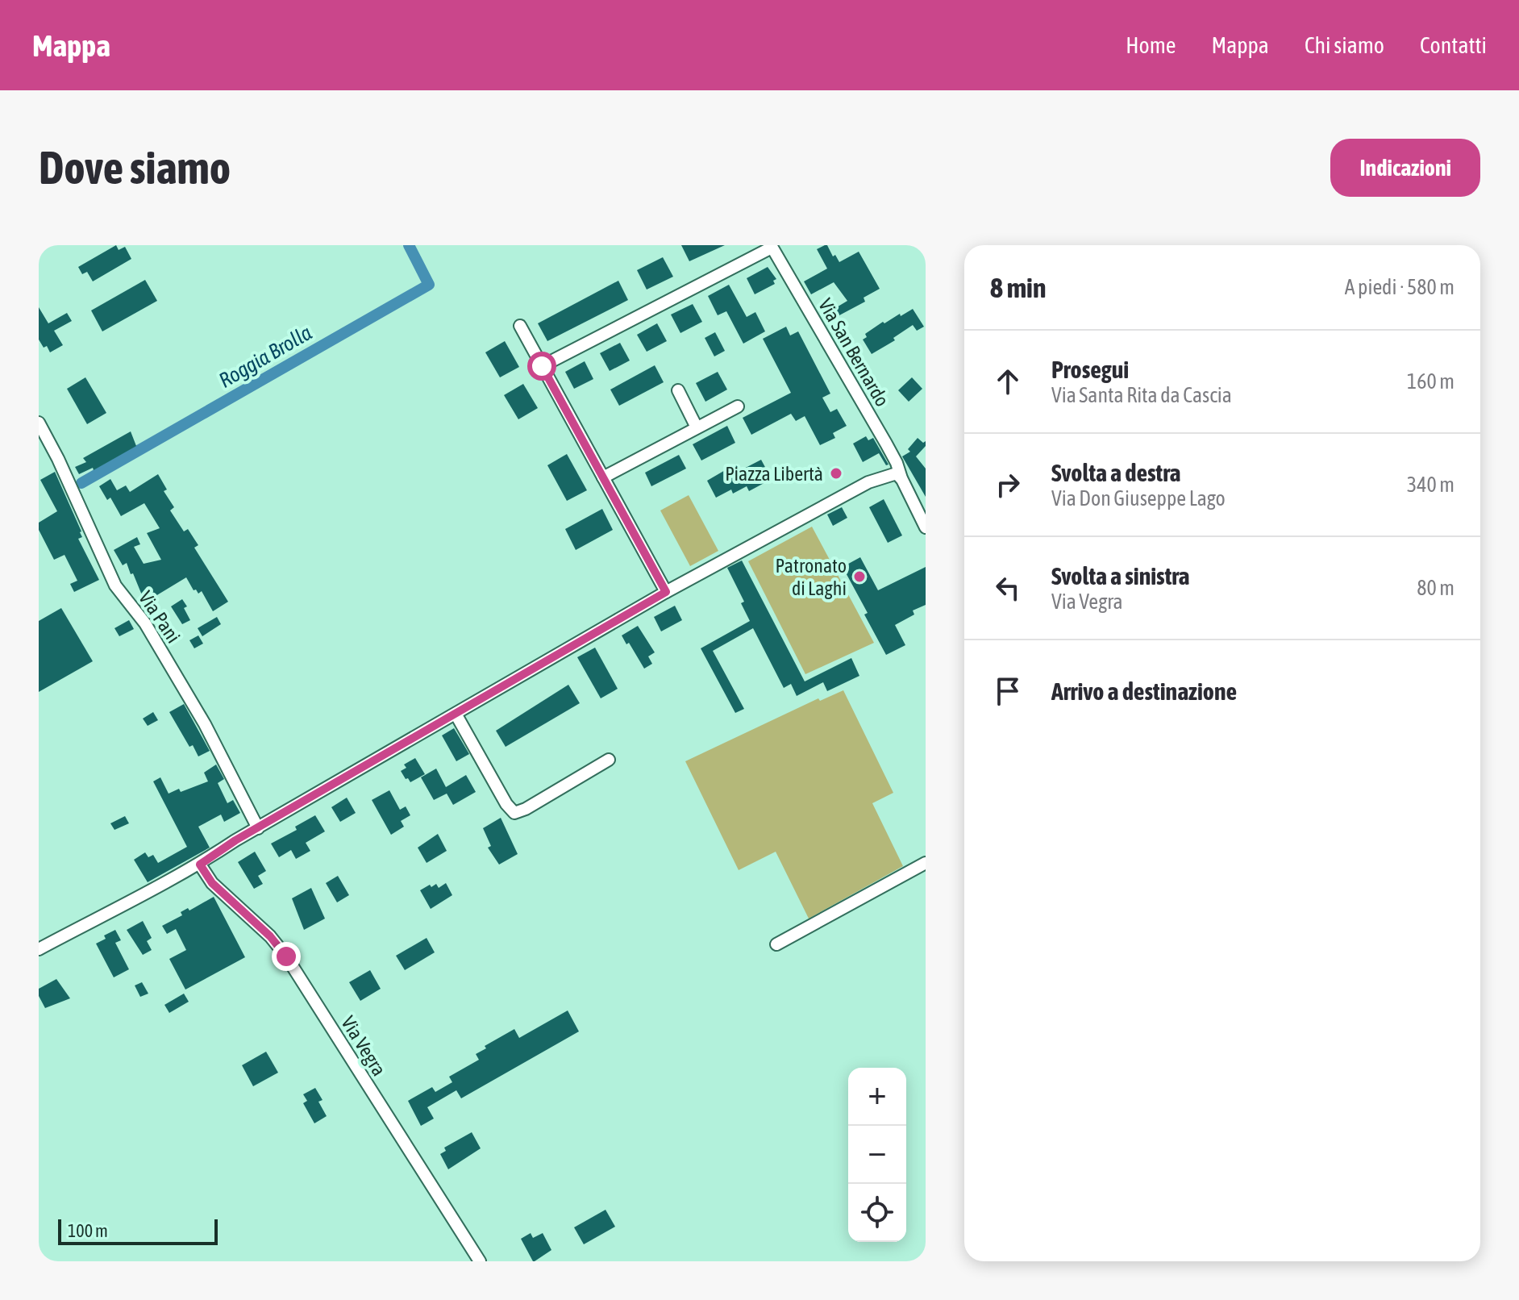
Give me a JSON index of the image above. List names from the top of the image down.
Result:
{
  "streets": {
    "street": ["Via San Bernardo", "Via Pani", "Via Vegra"]
  },
  "water": ["Roggia Brolla"],
  "places": ["Piazza Libertà", "Patronato di Laghi"],
  "scale_bar": "100 m",
  "page": {
    "header": "Mappa",
    "nav": [
      "Home",
      "Mappa",
      "Chi siamo",
      "Contatti"
    ],
    "buttons": "Indicazioni",
    "title": "Dove siamo",
    "heading": ["8 min", "A piedi · 580 m"],
    "list": [
      ["Prosegui", "Via Santa Rita da Cascia", "160 m"],
      ["Svolta a destra", "Via Don Giuseppe Lago", "340 m"],
      ["Svolta a sinistra", "Via Vegra", "80 m"],
      "Arrivo a destinazione"
    ],
    "map_buttons": ["+", "−"],
    "scale": "100 m"
  }
}
